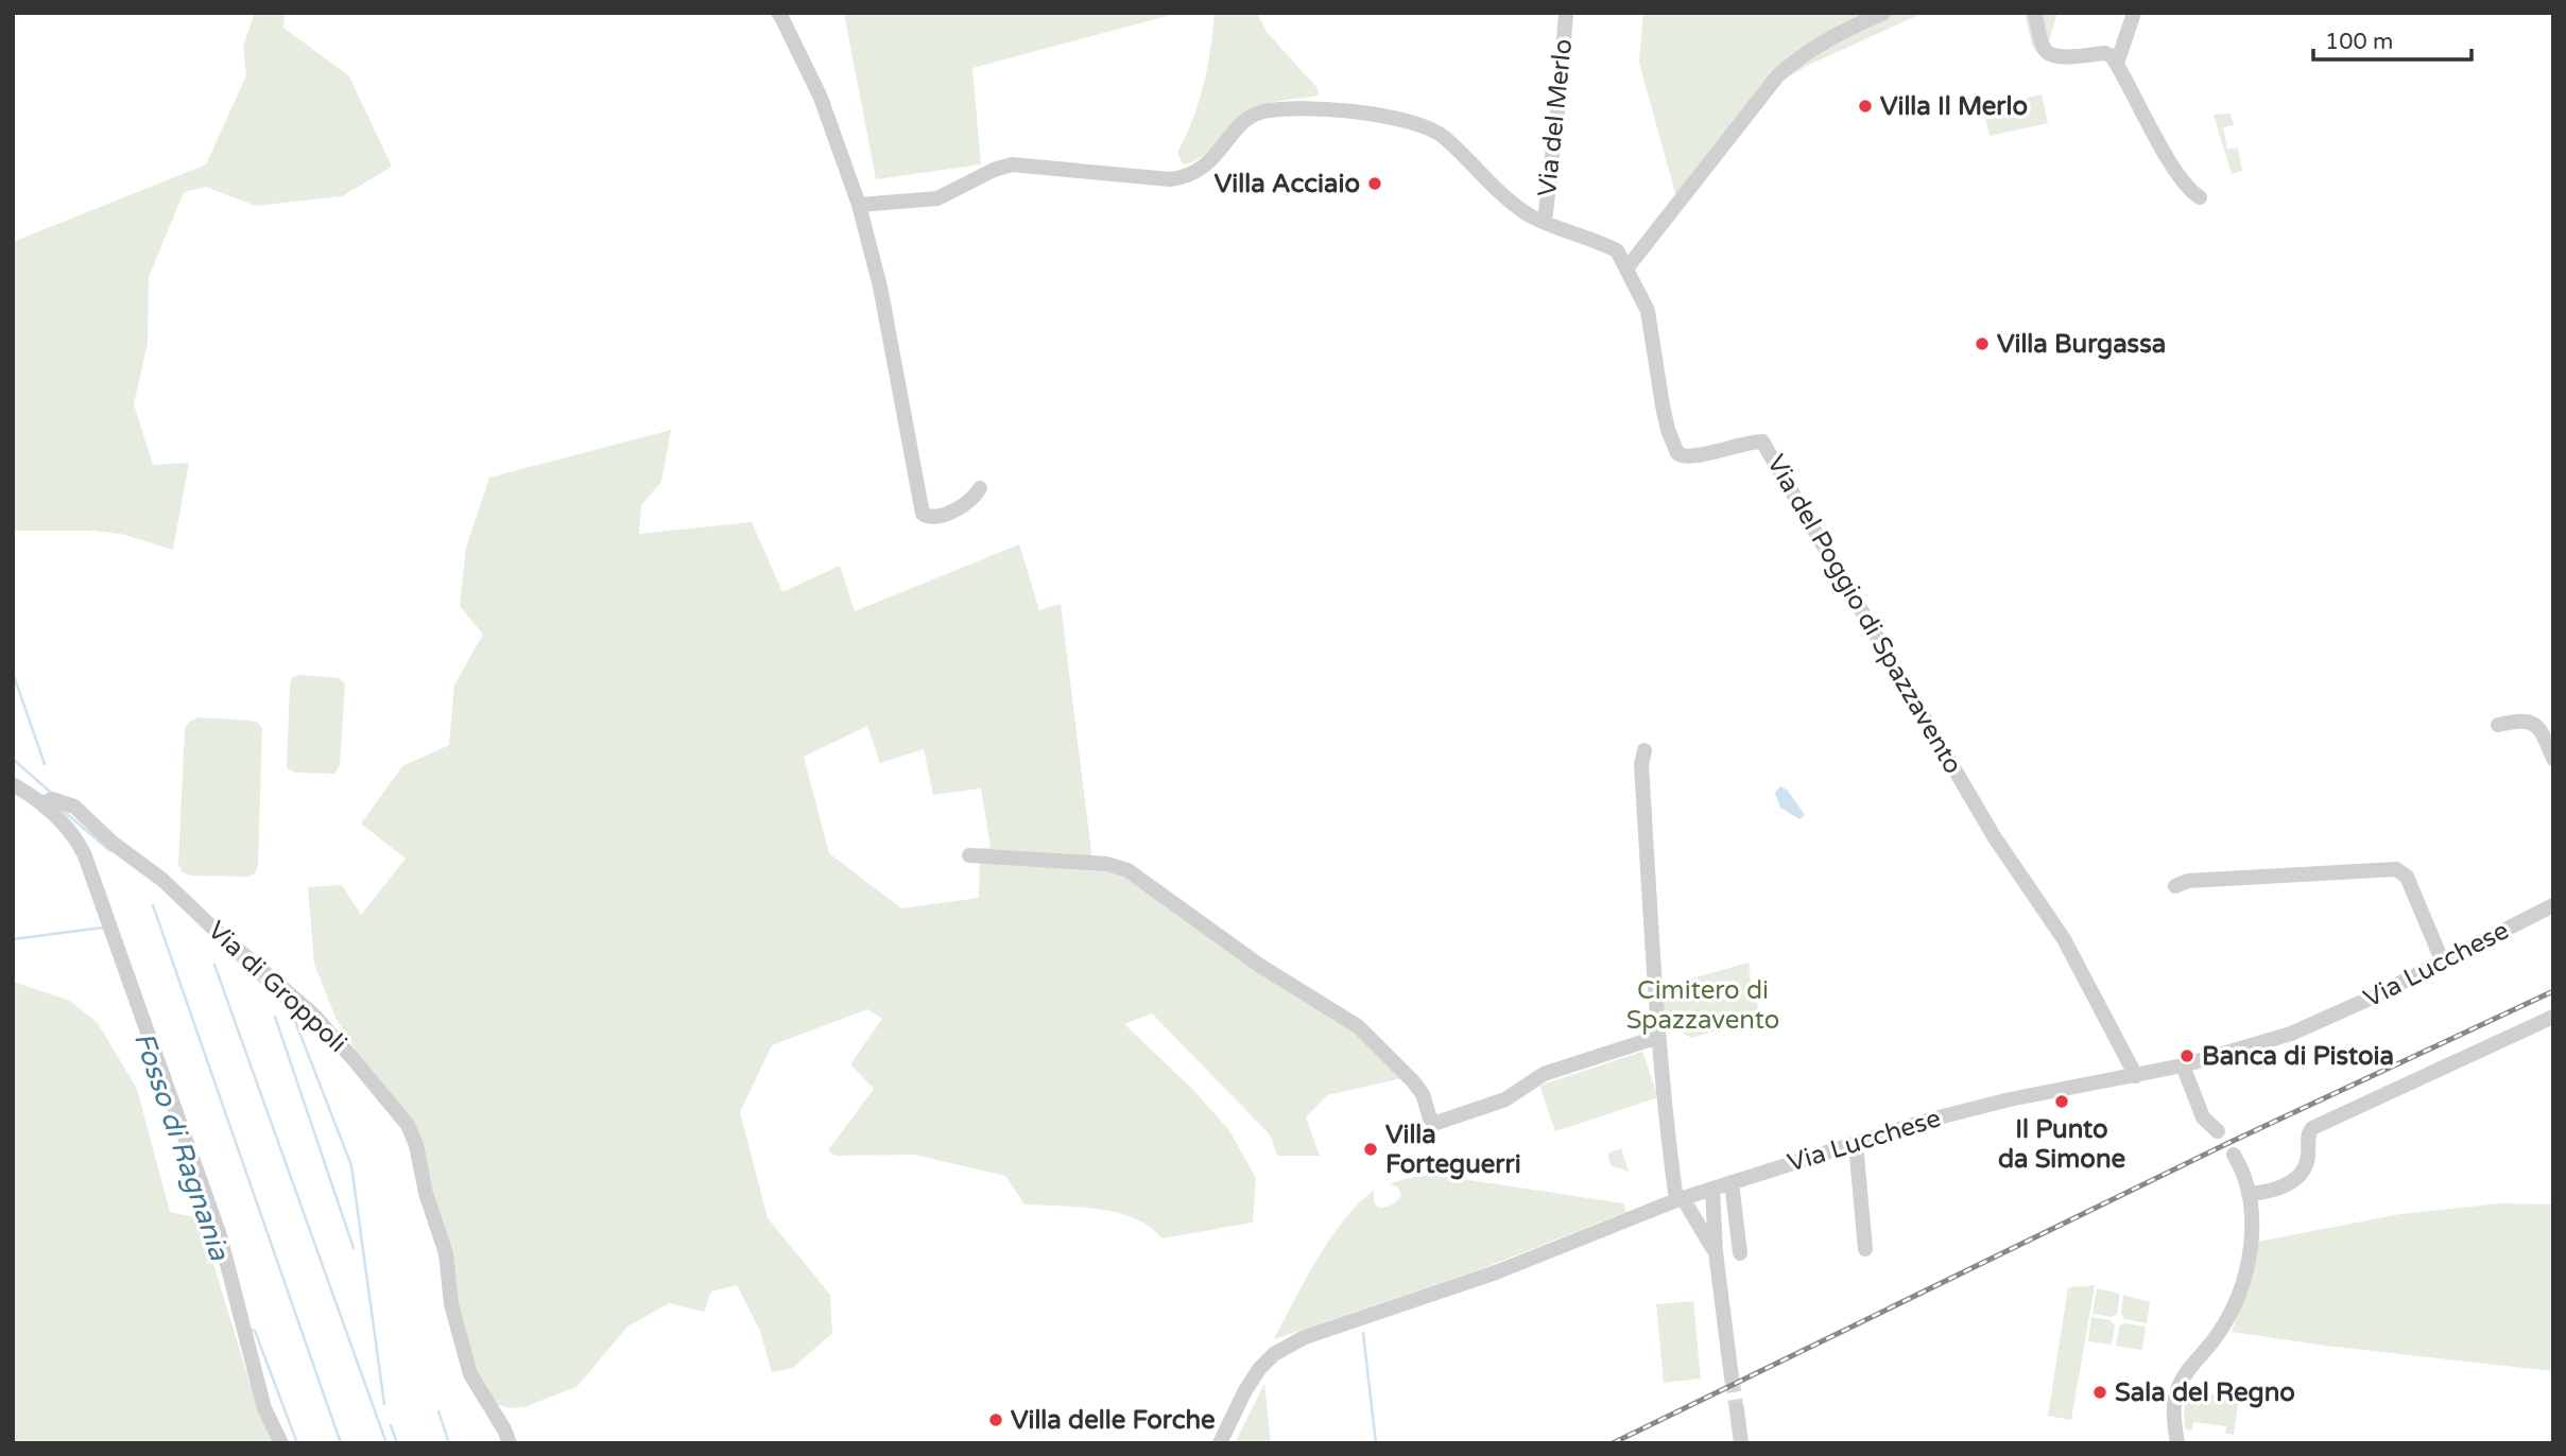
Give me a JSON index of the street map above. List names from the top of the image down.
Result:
{
  "streets": {
    "street": [
      "Via del Merlo",
      "Via del Poggio di Spazzavento",
      "Via Lucchese",
      "Via di Groppoli"
    ]
  },
  "crossings": [
    ["Via del Merlo", "Via del Poggio di Spazzavento"],
    ["Via del Poggio di Spazzavento", "Via Lucchese"]
  ],
  "water": ["Fosso di Ragnania"],
  "parks": ["Cimitero di Spazzavento"],
  "places": [
    "Villa Il Merlo",
    "Villa Acciaio",
    "Villa Burgassa",
    "Banca di Pistoia",
    "Il Punto da Simone",
    "Villa Forteguerri",
    "Sala del Regno",
    "Villa delle Forche"
  ],
  "scale_bar": "100 m"
}
